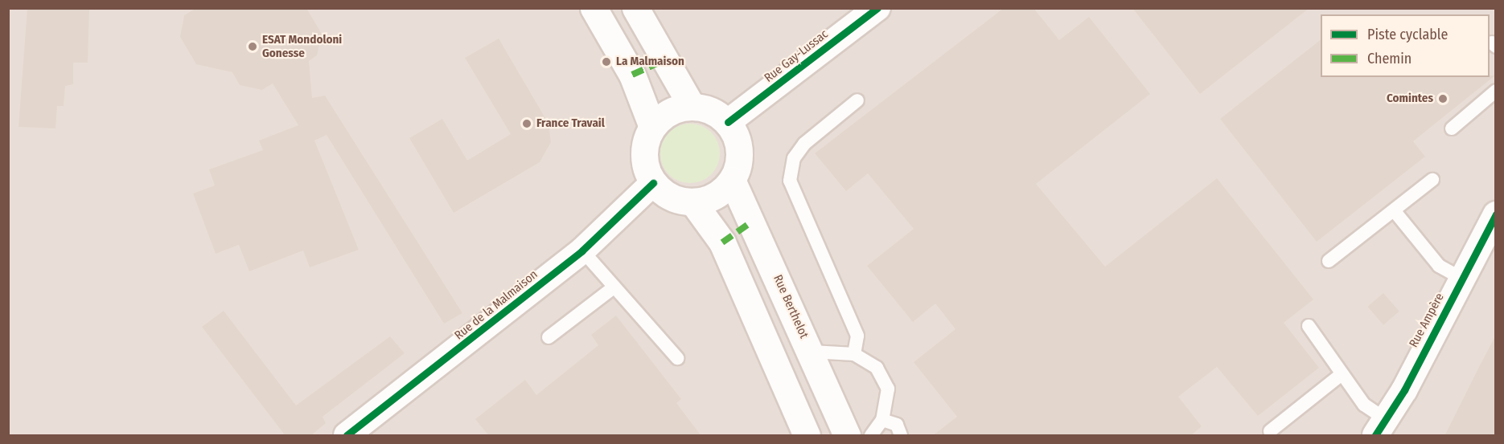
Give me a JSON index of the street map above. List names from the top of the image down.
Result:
{
  "streets": {
    "main road": ["Rue Berthelot"],
    "street": ["Rue Gay-Lussac", "Rue de la Malmaison", "Rue Ampère"]
  },
  "crossings": [
    ["Rue Gay-Lussac", "Rue de la Malmaison"],
    ["Rue Gay-Lussac", "Rue Berthelot"],
    ["Rue de la Malmaison", "Rue Berthelot"]
  ],
  "places": [
    "ESAT Mondoloni Gonesse",
    "La Malmaison",
    "Comintes",
    "France Travail"
  ],
  "legend": ["Piste cyclable", "Chemin"]
}
